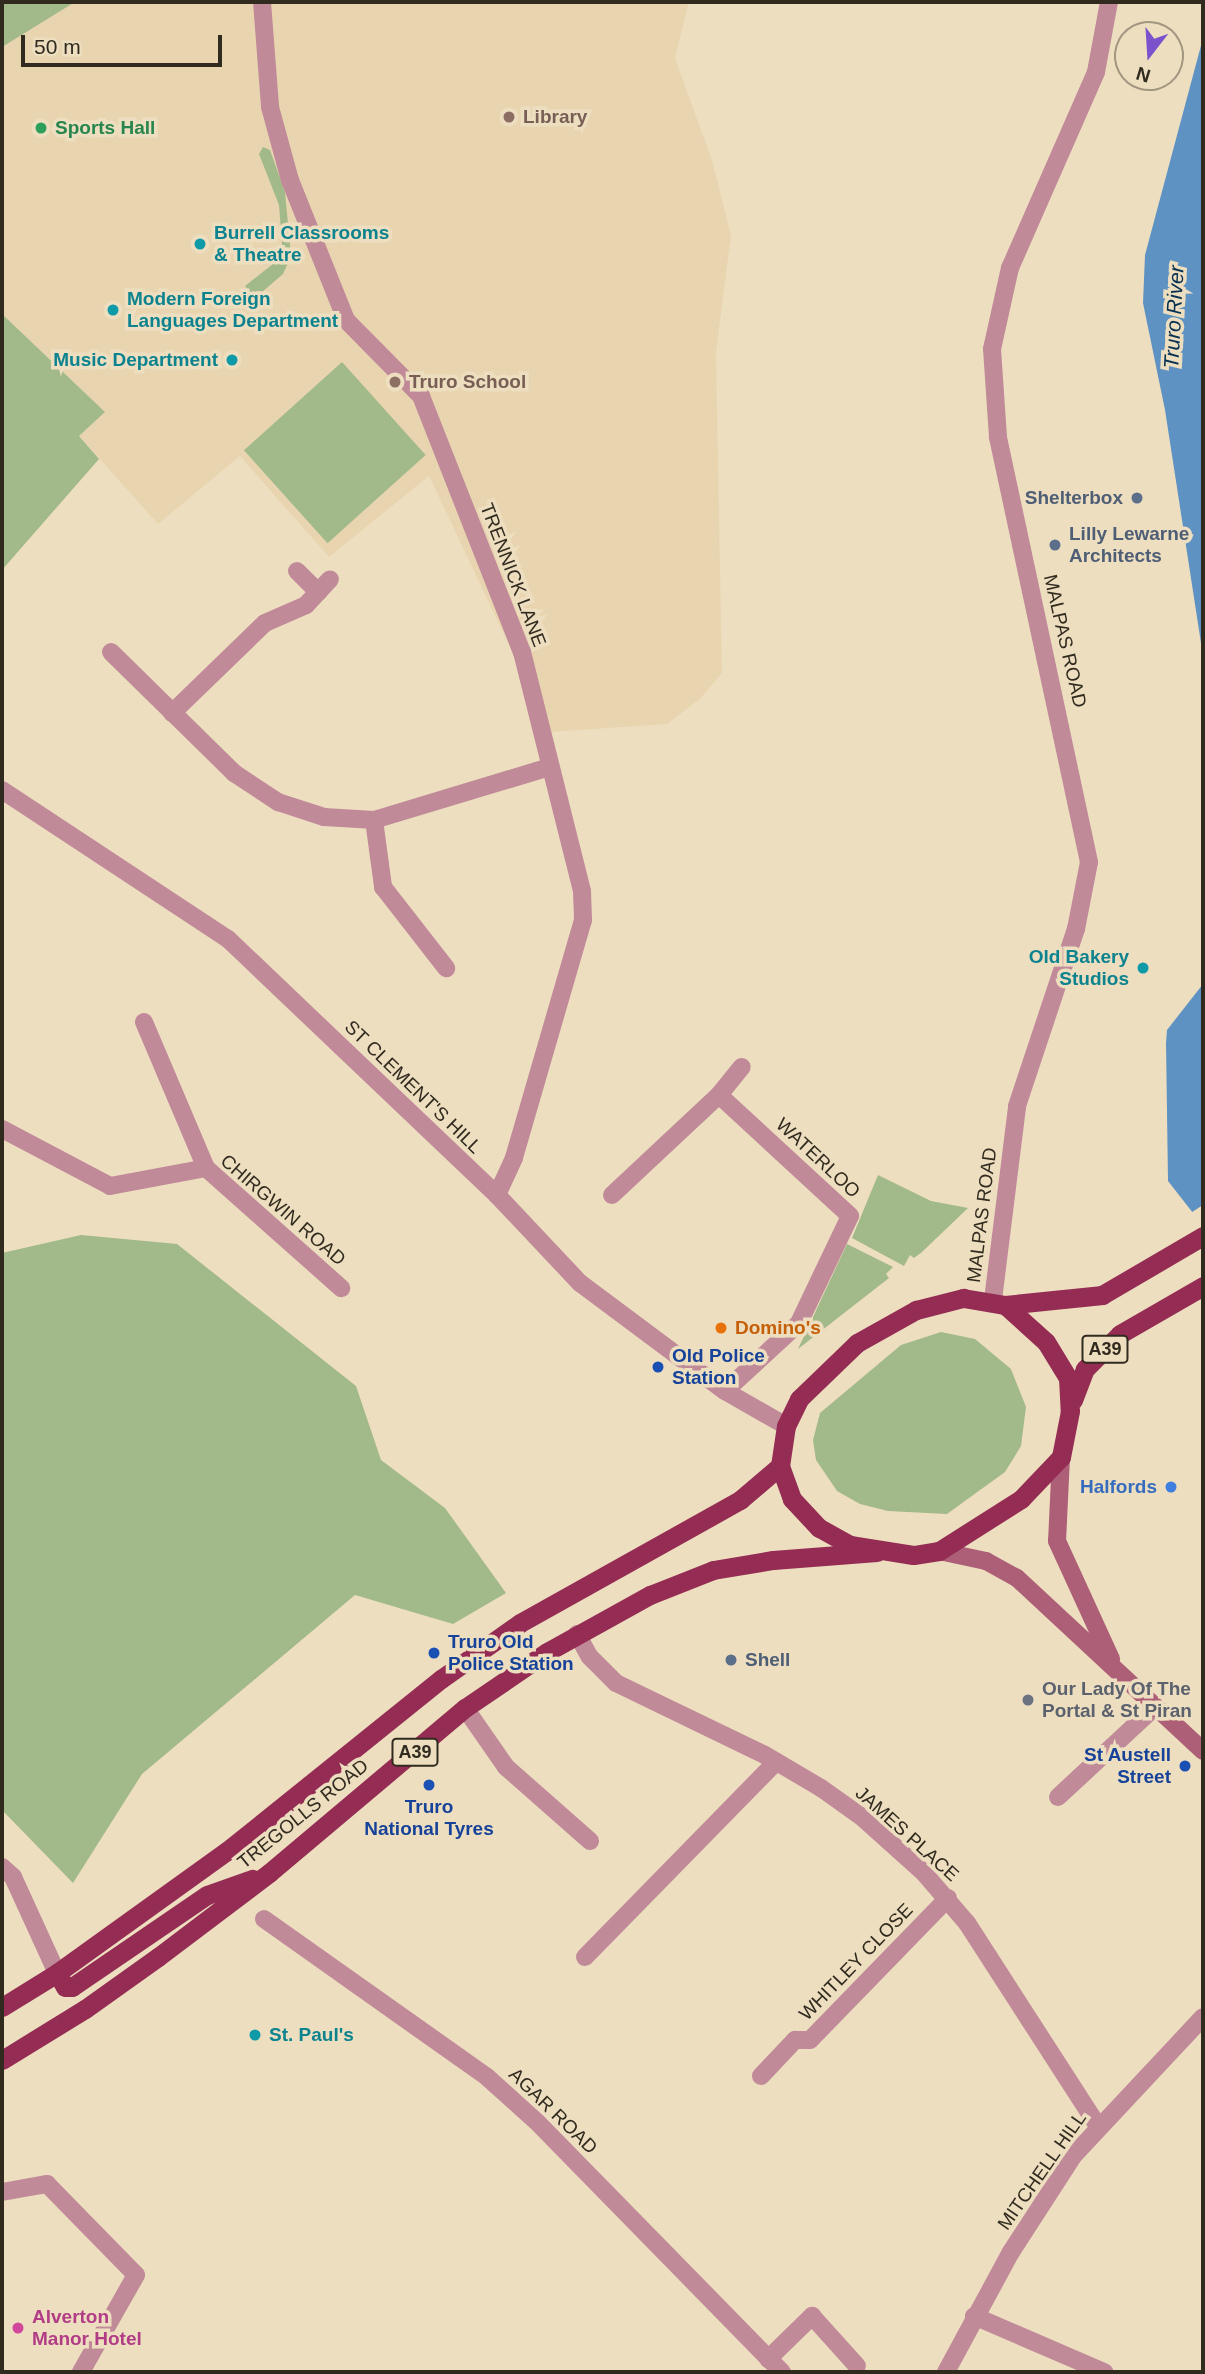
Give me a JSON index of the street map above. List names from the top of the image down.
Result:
{
  "streets": {
    "highway": ["A39", "TREGOLLS ROAD"],
    "street": [
      "TRENNICK LANE",
      "MALPAS ROAD",
      "ST CLEMENT'S HILL",
      "WATERLOO",
      "CHIRGWIN ROAD",
      "JAMES PLACE",
      "WHITLEY CLOSE",
      "AGAR ROAD",
      "MITCHELL HILL"
    ]
  },
  "crossings": [
    ["TRENNICK LANE", "ST CLEMENT'S HILL"],
    ["ST CLEMENT'S HILL", "WATERLOO"],
    ["A39", "TREGOLLS ROAD"],
    ["TREGOLLS ROAD", "JAMES PLACE"],
    ["JAMES PLACE", "WHITLEY CLOSE"],
    ["JAMES PLACE", "MITCHELL HILL"]
  ],
  "water": ["Truro River"],
  "places": [
    "Library",
    "Sports Hall",
    "Burrell Classrooms & Theatre",
    "Modern Foreign Languages Department",
    "Music Department",
    "Truro School",
    "Shelterbox",
    "Lilly Lewarne Architects",
    "Old Bakery Studios",
    "Domino's",
    "Old Police Station",
    "Halfords",
    "Truro Old Police Station",
    "Shell",
    "Our Lady Of The Portal & St Piran",
    "St Austell Street",
    "Truro National Tyres",
    "St. Paul's",
    "Alverton Manor Hotel"
  ],
  "scale_bar": "50 m",
  "north": "bottom"
}
